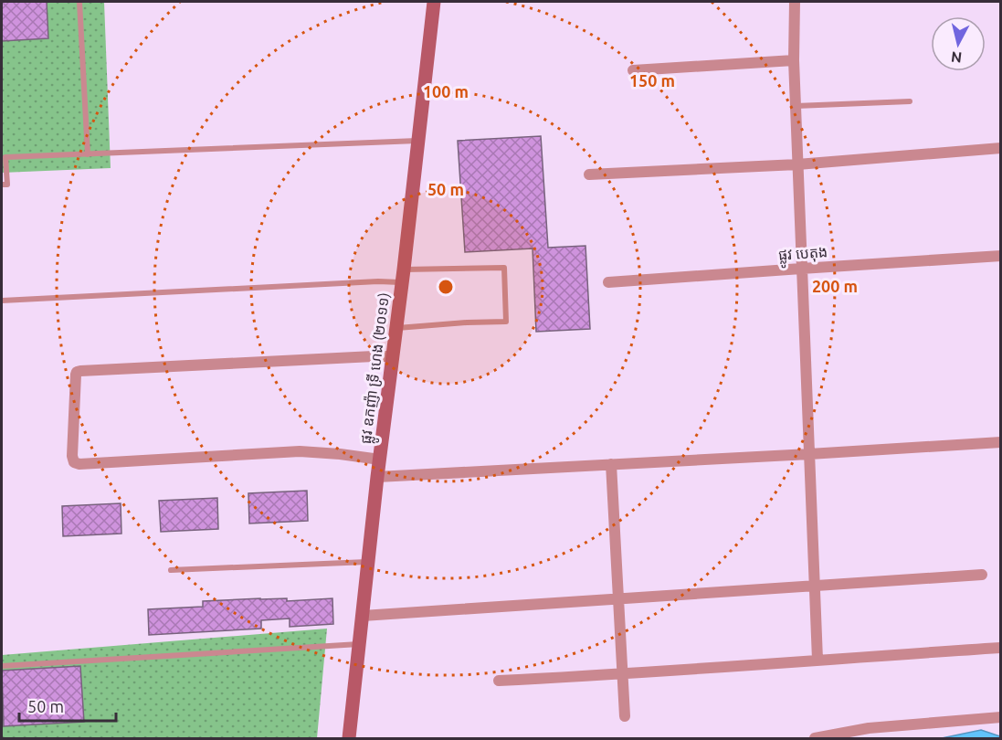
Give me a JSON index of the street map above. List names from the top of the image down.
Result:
{
  "streets": {
    "main road": ["ផ្លូវ ឧកញ៉ា ទ្រី ហេង (២០១១)"],
    "street": ["ផ្លូវ បេតុង"]
  },
  "scale_bar": "50 m",
  "north": "bottom",
  "rings": [
    "150 m",
    "100 m",
    "50 m",
    "200 m"
  ]
}
